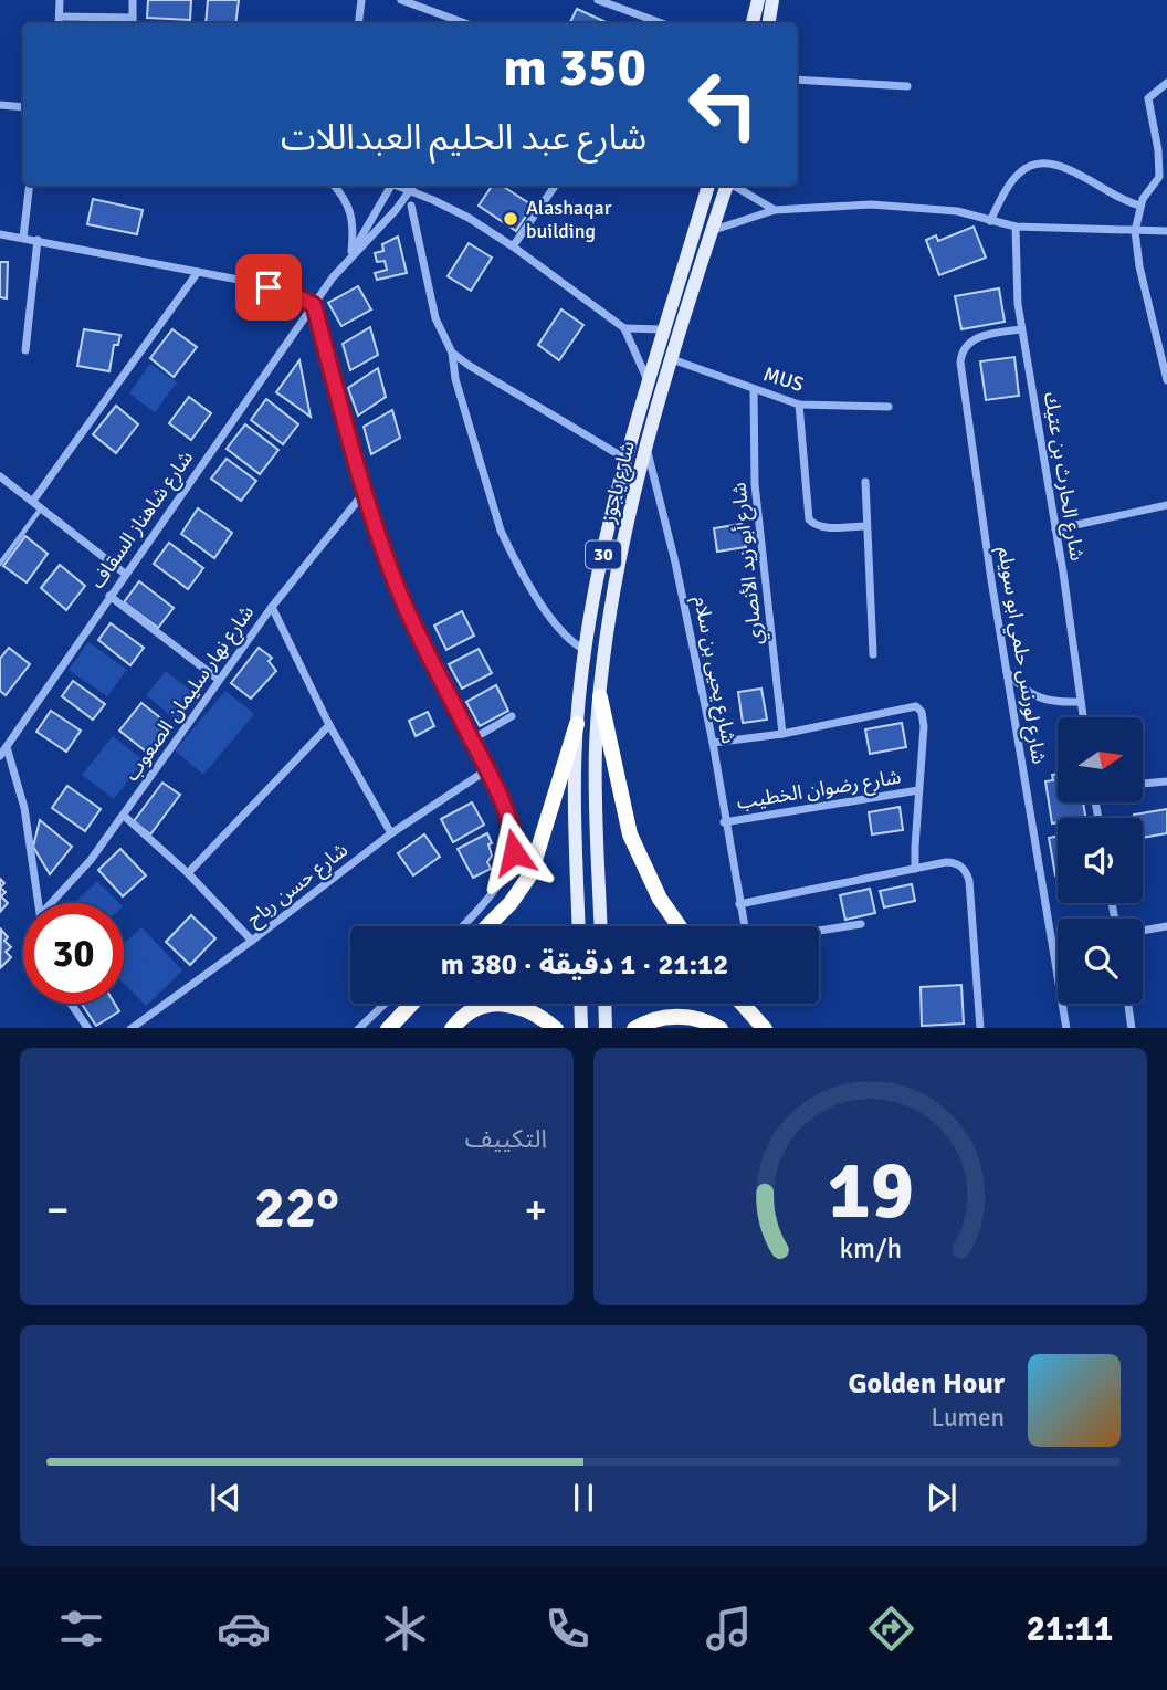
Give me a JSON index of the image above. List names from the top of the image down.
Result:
{
  "streets": {
    "main road": ["شارع ياجوز", "30"],
    "street": [
      "MUS",
      "شارع الحارث بن عتيك",
      "شارع شاهناز السقاف",
      "شارع أبو زيد الأنصاري",
      "شارع لورنس حلمي ابو سويلم",
      "شارع يحيى بن سلام",
      "شارع نهار سليمان الصعوب",
      "شارع رضوان الخطيب",
      "شارع حسن رباح"
    ]
  },
  "crossings": [
    ["MUS", "شارع ياجوز"],
    ["MUS", "شارع أبو زيد الأنصاري"],
    ["شارع الحارث بن عتيك", "شارع لورنس حلمي ابو سويلم"],
    ["شارع ياجوز", "شارع يحيى بن سلام"],
    ["شارع يحيى بن سلام", "شارع رضوان الخطيب"]
  ],
  "places": ["Alashaqar building"],
  "north": "right",
  "page": {
    "turn": ["350 m", "شارع عبد الحليم العبداللات"],
    "limit": "30",
    "trip": "21:12 · 1 دقيقة · 380 m",
    "tile": "التكييف",
    "heat": ["−", "22°", "+"],
    "song": ["Golden Hour", "Lumen"],
    "tabs": "21:11",
    "gauge": ["19", "km/h"]
  }
}
